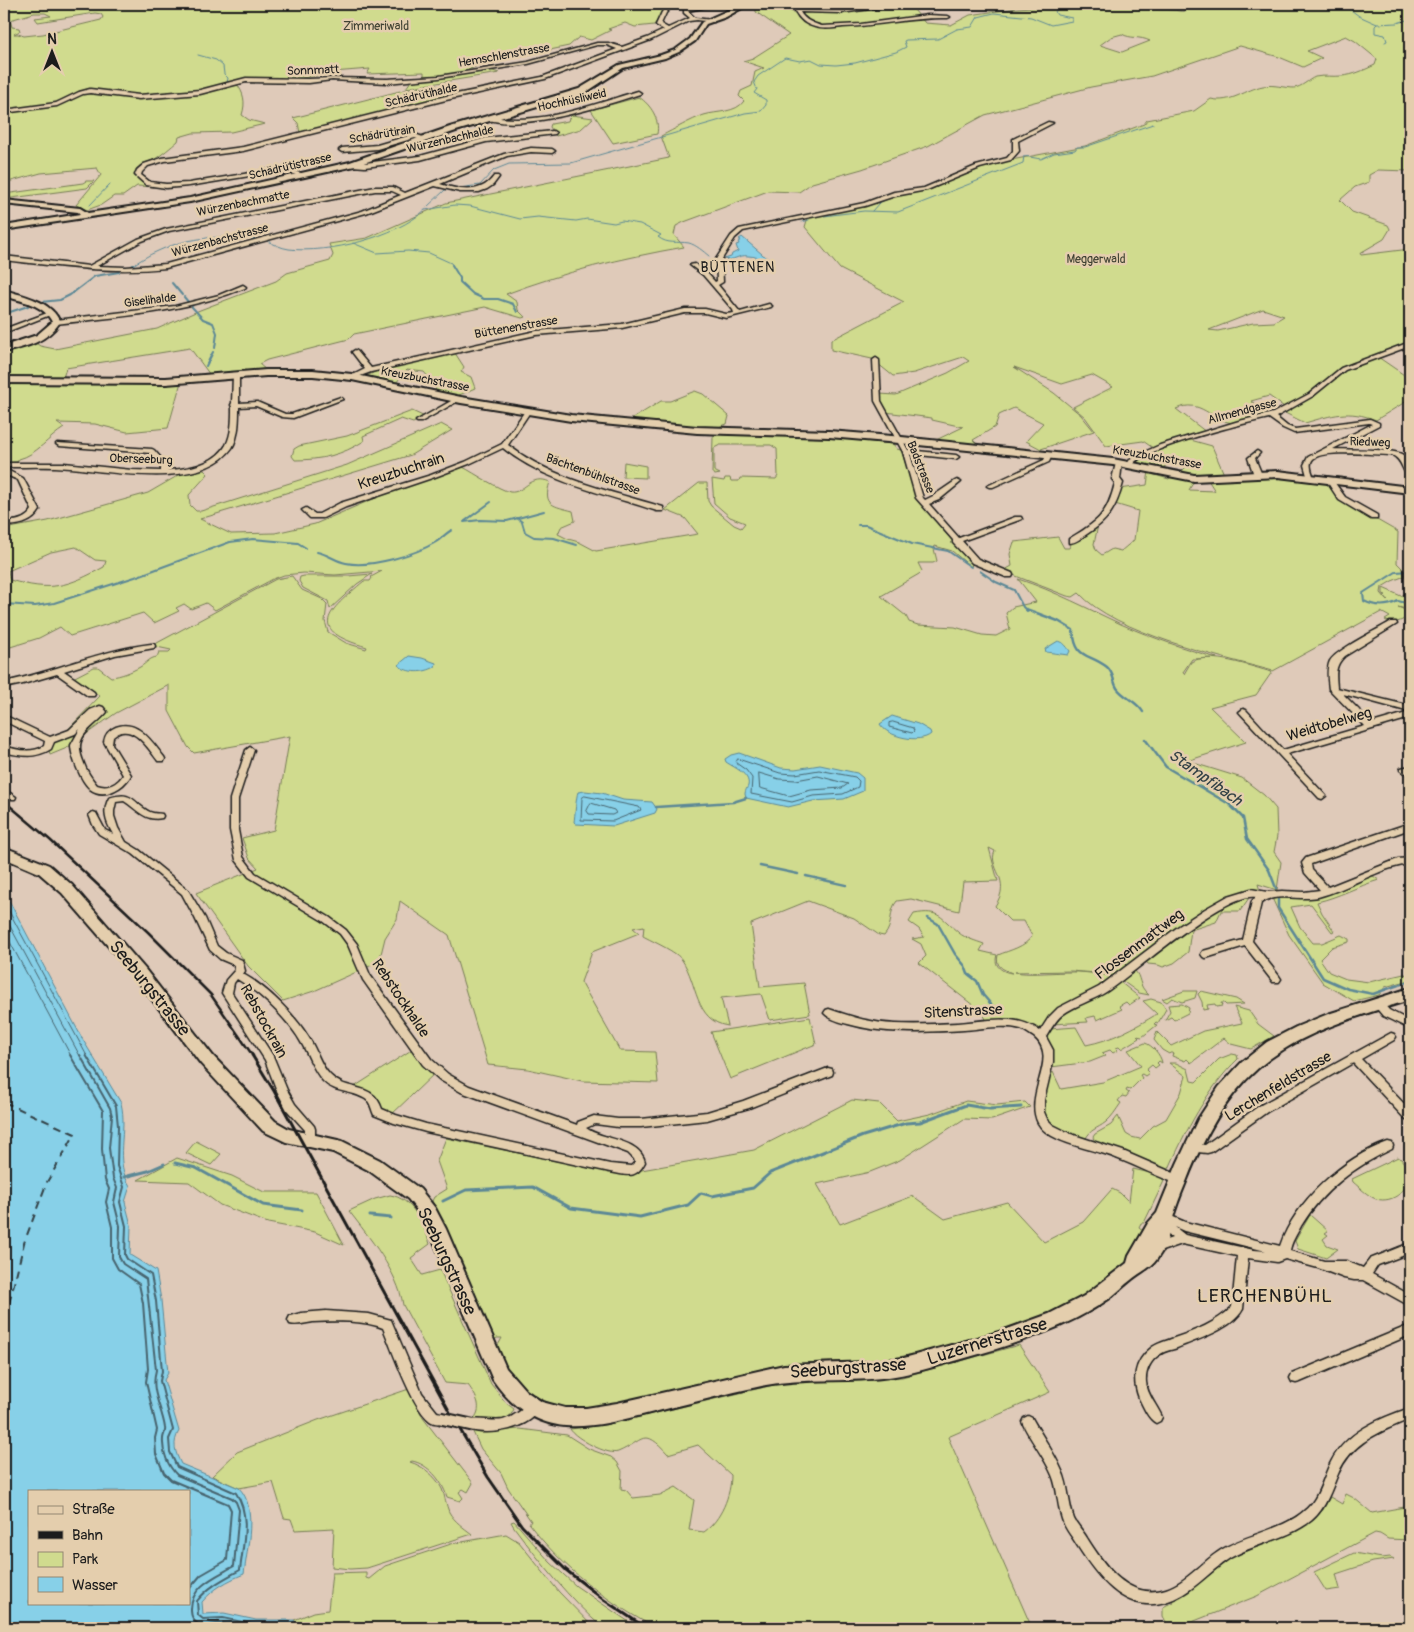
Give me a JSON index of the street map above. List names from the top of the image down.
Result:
{
  "streets": {
    "main road": ["Seeburgstrasse", "Luzernerstrasse"],
    "street": [
      "Hemschlenstrasse",
      "Sonnmatt",
      "Schädrütihalde",
      "Hochhüsliweid",
      "Schädrütirain",
      "Würzenbachhalde",
      "Schädrütistrasse",
      "Würzenbachmatte",
      "Würzenbachstrasse",
      "Giselihalde",
      "Büttenenstrasse",
      "Kreuzbuchstrasse",
      "Allmendgasse",
      "Riedweg",
      "Oberseeburg",
      "Badstrasse",
      "Kreuzbuchrain",
      "Bächtenbühlstrasse",
      "Weidtobelweg",
      "Flossenmattweg",
      "Rebstockhalde",
      "Sitenstrasse",
      "Rebstockrain",
      "Lerchenfeldstrasse"
    ]
  },
  "crossings": [
    ["Hemschlenstrasse", "Sonnmatt"],
    ["Hemschlenstrasse", "Schädrütihalde"],
    ["Schädrütihalde", "Schädrütistrasse"],
    ["Hochhüsliweid", "Schädrütistrasse"],
    ["Schädrütirain", "Schädrütistrasse"],
    ["Würzenbachhalde", "Schädrütistrasse"],
    ["Würzenbachmatte", "Würzenbachstrasse"],
    ["Büttenenstrasse", "Kreuzbuchstrasse"],
    ["Kreuzbuchstrasse", "Allmendgasse"],
    ["Kreuzbuchstrasse", "Oberseeburg"],
    ["Kreuzbuchstrasse", "Badstrasse"],
    ["Kreuzbuchrain", "Bächtenbühlstrasse"],
    ["Flossenmattweg", "Sitenstrasse"],
    ["Seeburgstrasse", "Rebstockrain"],
    ["Seeburgstrasse", "Luzernerstrasse"],
    ["Rebstockhalde", "Rebstockrain"],
    ["Lerchenfeldstrasse", "Luzernerstrasse"]
  ],
  "districts": ["BÜTTENEN", "LERCHENBÜHL"],
  "water": ["Stampfibach"],
  "parks": ["Zimmeriwald", "Meggerwald"],
  "legend": [
    "Straße",
    "Bahn",
    "Park",
    "Wasser"
  ],
  "north": "top"
}
